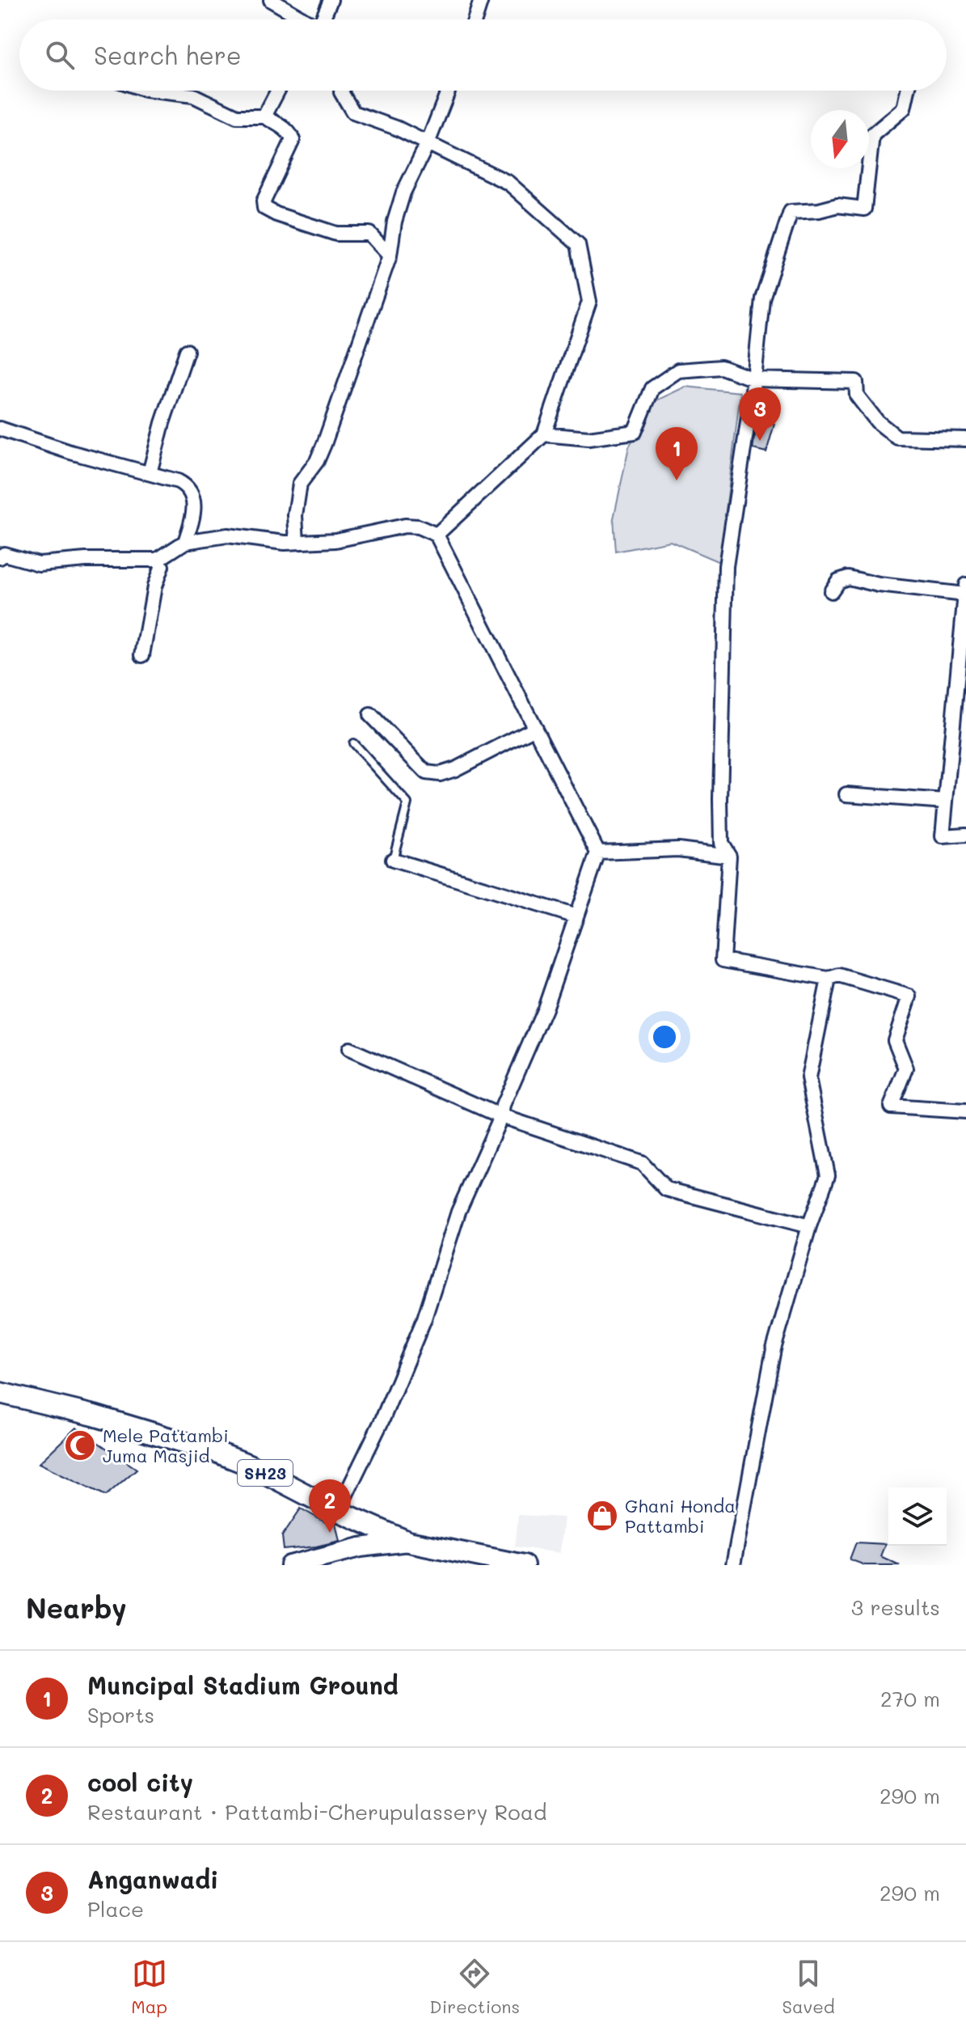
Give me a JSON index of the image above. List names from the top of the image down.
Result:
{
  "streets": {
    "main road": ["SH23"]
  },
  "places": {
    "mosque": ["Mele Pattambi Juma Masjid"],
    "shop": ["Ghani Honda Pattambi"]
  },
  "north": "bottom",
  "page": {
    "search": "Search here",
    "pins": ["3", "1", "2"],
    "heading": ["Nearby", "3 results"],
    "list": [
      {
        "mark": "1",
        "name": "Muncipal Stadium Ground",
        "note": "Sports",
        "value": "270 m"
      },
      {
        "mark": "2",
        "name": "cool city",
        "note": "Restaurant · Pattambi-Cherupulassery Road",
        "value": "290 m"
      },
      {
        "mark": "3",
        "name": "Anganwadi",
        "note": "Place",
        "value": "290 m"
      }
    ],
    "nav": ["Map", "Directions", "Saved"]
  }
}
